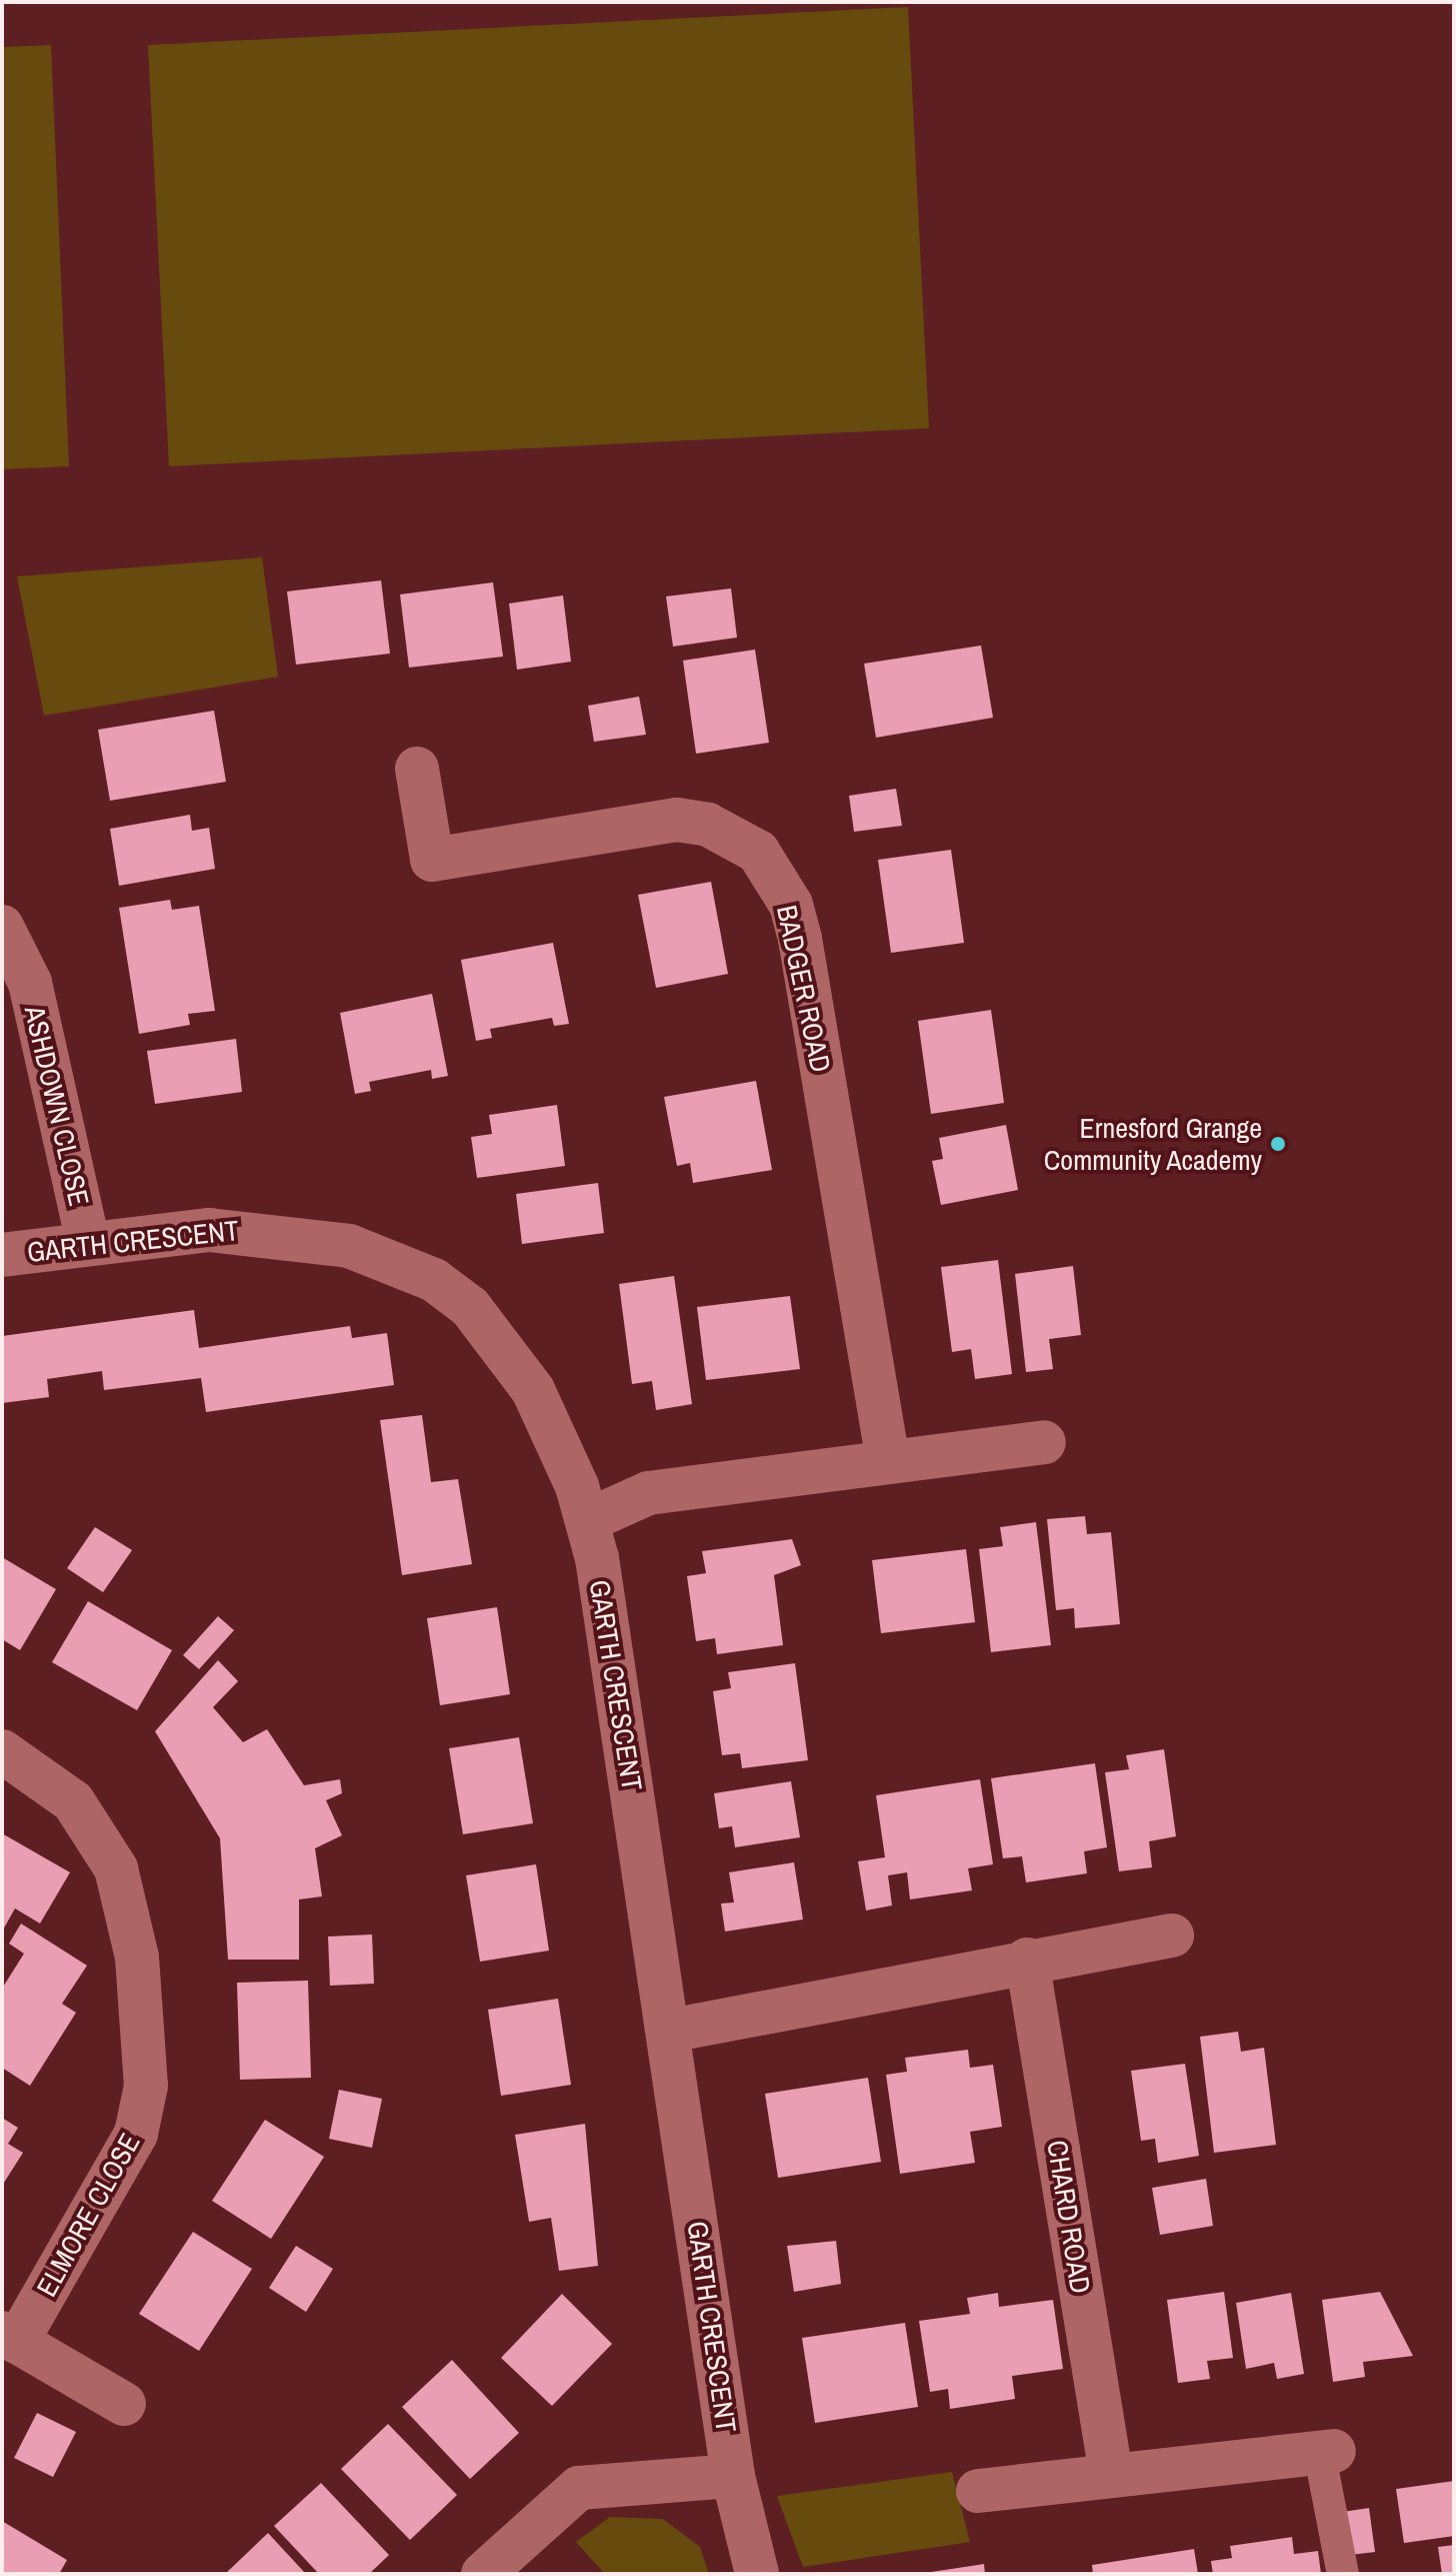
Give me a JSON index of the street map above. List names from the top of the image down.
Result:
{
  "streets": {
    "street": [
      "BADGER ROAD",
      "ASHDOWN CLOSE",
      "GARTH CRESCENT",
      "ELMORE CLOSE",
      "CHARD ROAD"
    ]
  },
  "crossings": [
    ["ASHDOWN CLOSE", "GARTH CRESCENT"]
  ],
  "places": ["Ernesford Grange Community Academy"]
}
